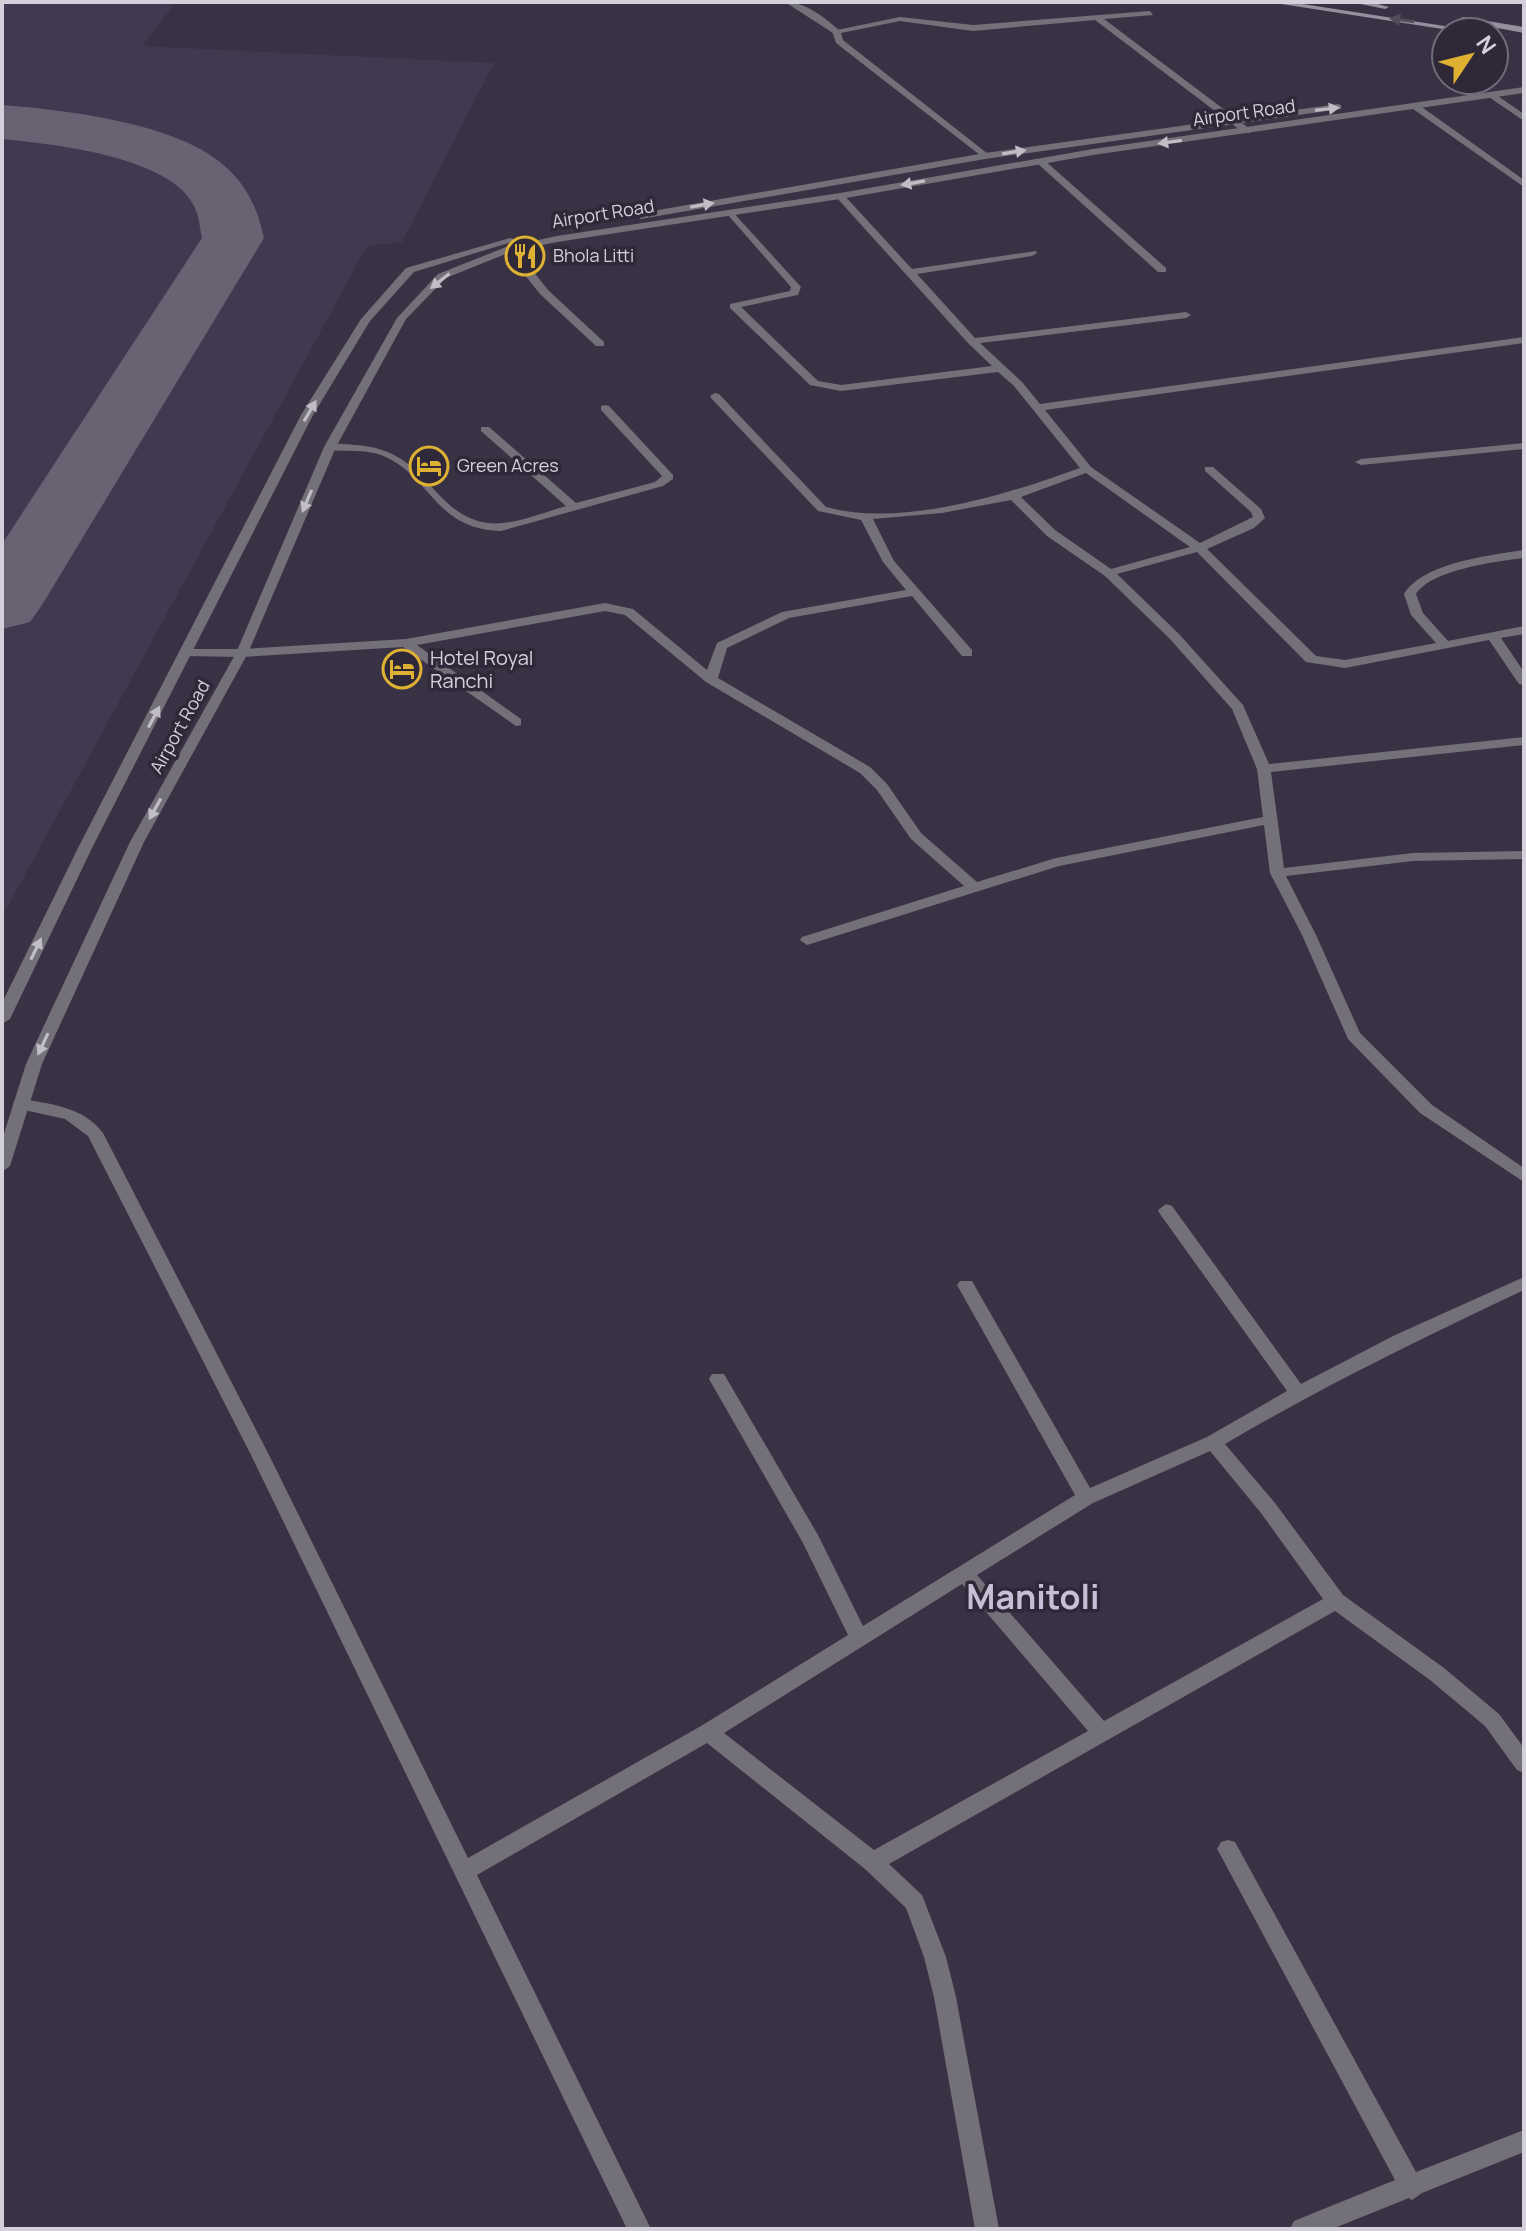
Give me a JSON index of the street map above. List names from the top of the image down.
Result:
{
  "streets": {
    "street": ["Airport Road"]
  },
  "districts": ["Manitoli"],
  "places": {
    "restaurant": ["Bhola Litti"],
    "hotel": ["Green Acres", "Hotel Royal Ranchi"]
  },
  "north": "top right"
}
